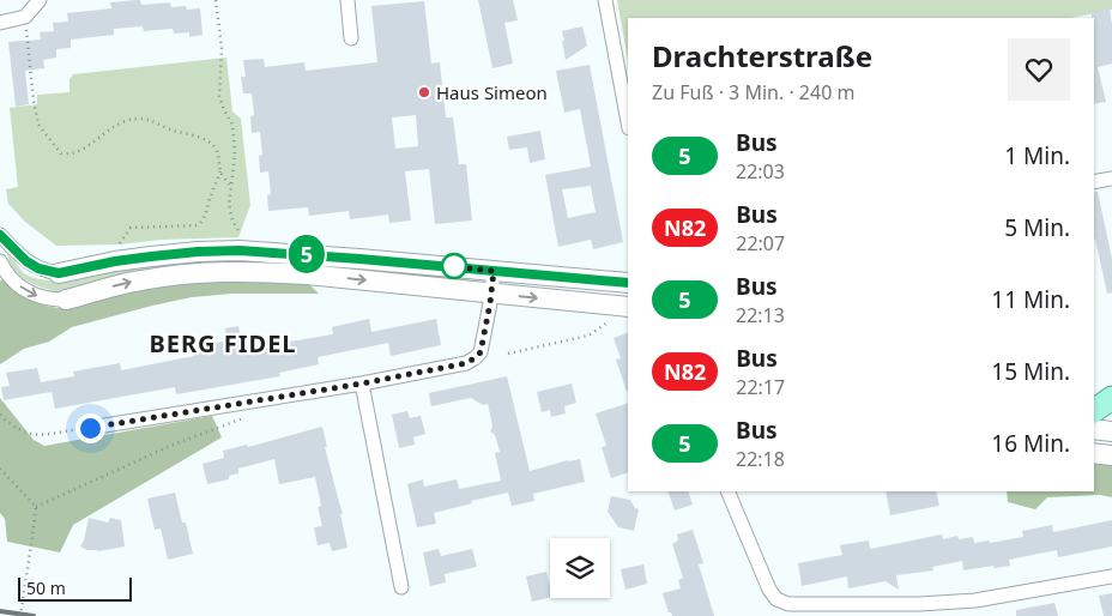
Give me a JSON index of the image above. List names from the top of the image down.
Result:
{
  "districts": ["BERG FIDEL"],
  "places": ["Haus Simeon"],
  "lines": ["bus line 5"],
  "scale_bar": "50 m",
  "page": {
    "on_map": "5",
    "heading": ["Drachterstraße", "Zu Fuß · 3 Min. · 240 m"],
    "list": [
      {
        "mark": "5",
        "name": "Bus",
        "note": "22:03",
        "value": "1 Min."
      },
      {
        "mark": "N82",
        "name": "Bus",
        "note": "22:07",
        "value": "5 Min."
      },
      {
        "mark": "5",
        "name": "Bus",
        "note": "22:13",
        "value": "11 Min."
      },
      {
        "mark": "N82",
        "name": "Bus",
        "note": "22:17",
        "value": "15 Min."
      },
      {
        "mark": "5",
        "name": "Bus",
        "note": "22:18",
        "value": "16 Min."
      }
    ],
    "scale": "50 m"
  }
}
